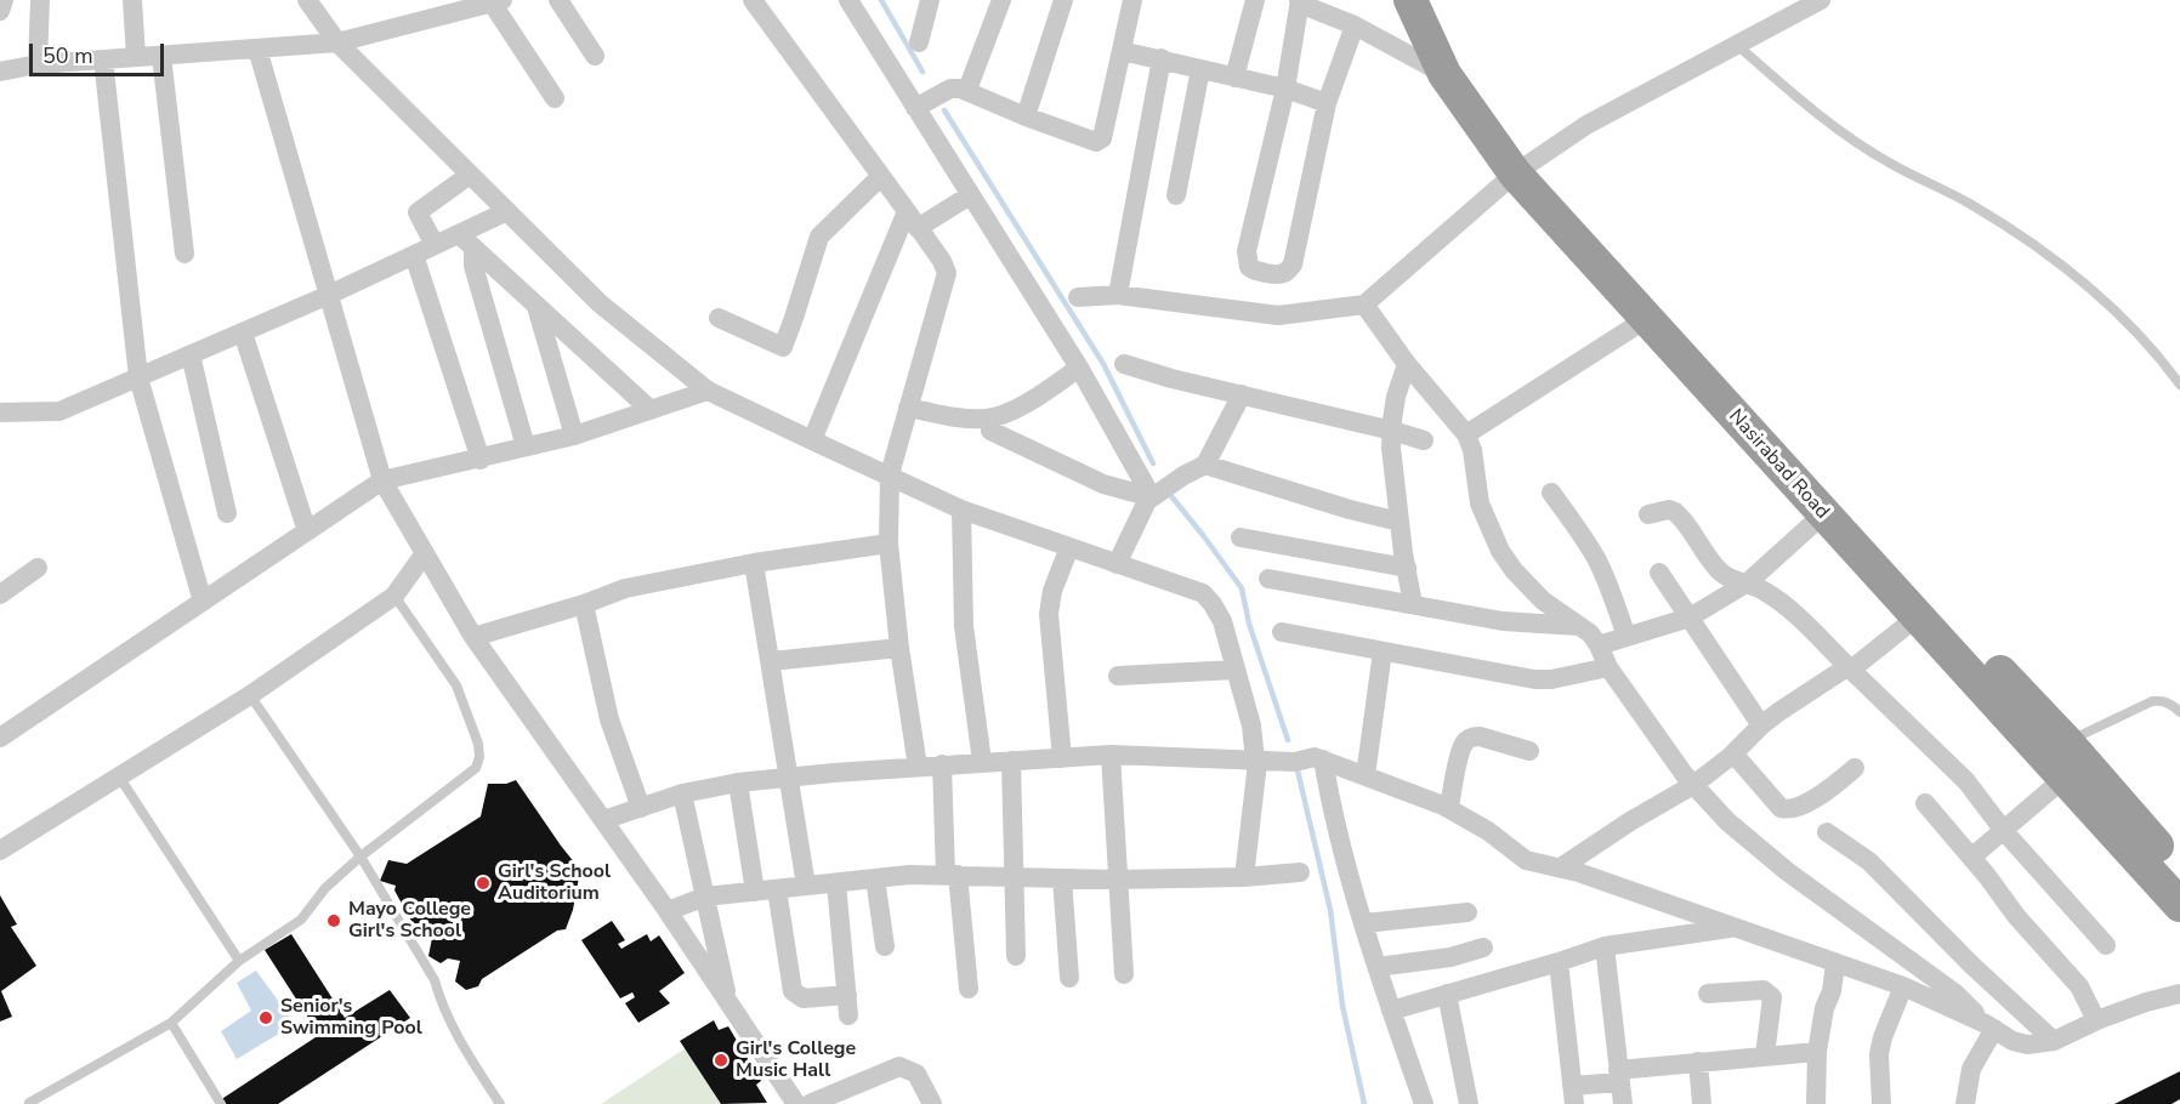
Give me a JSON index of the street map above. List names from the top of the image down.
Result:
{
  "streets": {
    "highway": ["Nasirabad Road"]
  },
  "places": [
    "Girl's School Auditorium",
    "Mayo College Girl's School",
    "Senior's Swimming Pool",
    "Girl's College Music Hall"
  ],
  "scale_bar": "50 m"
}
